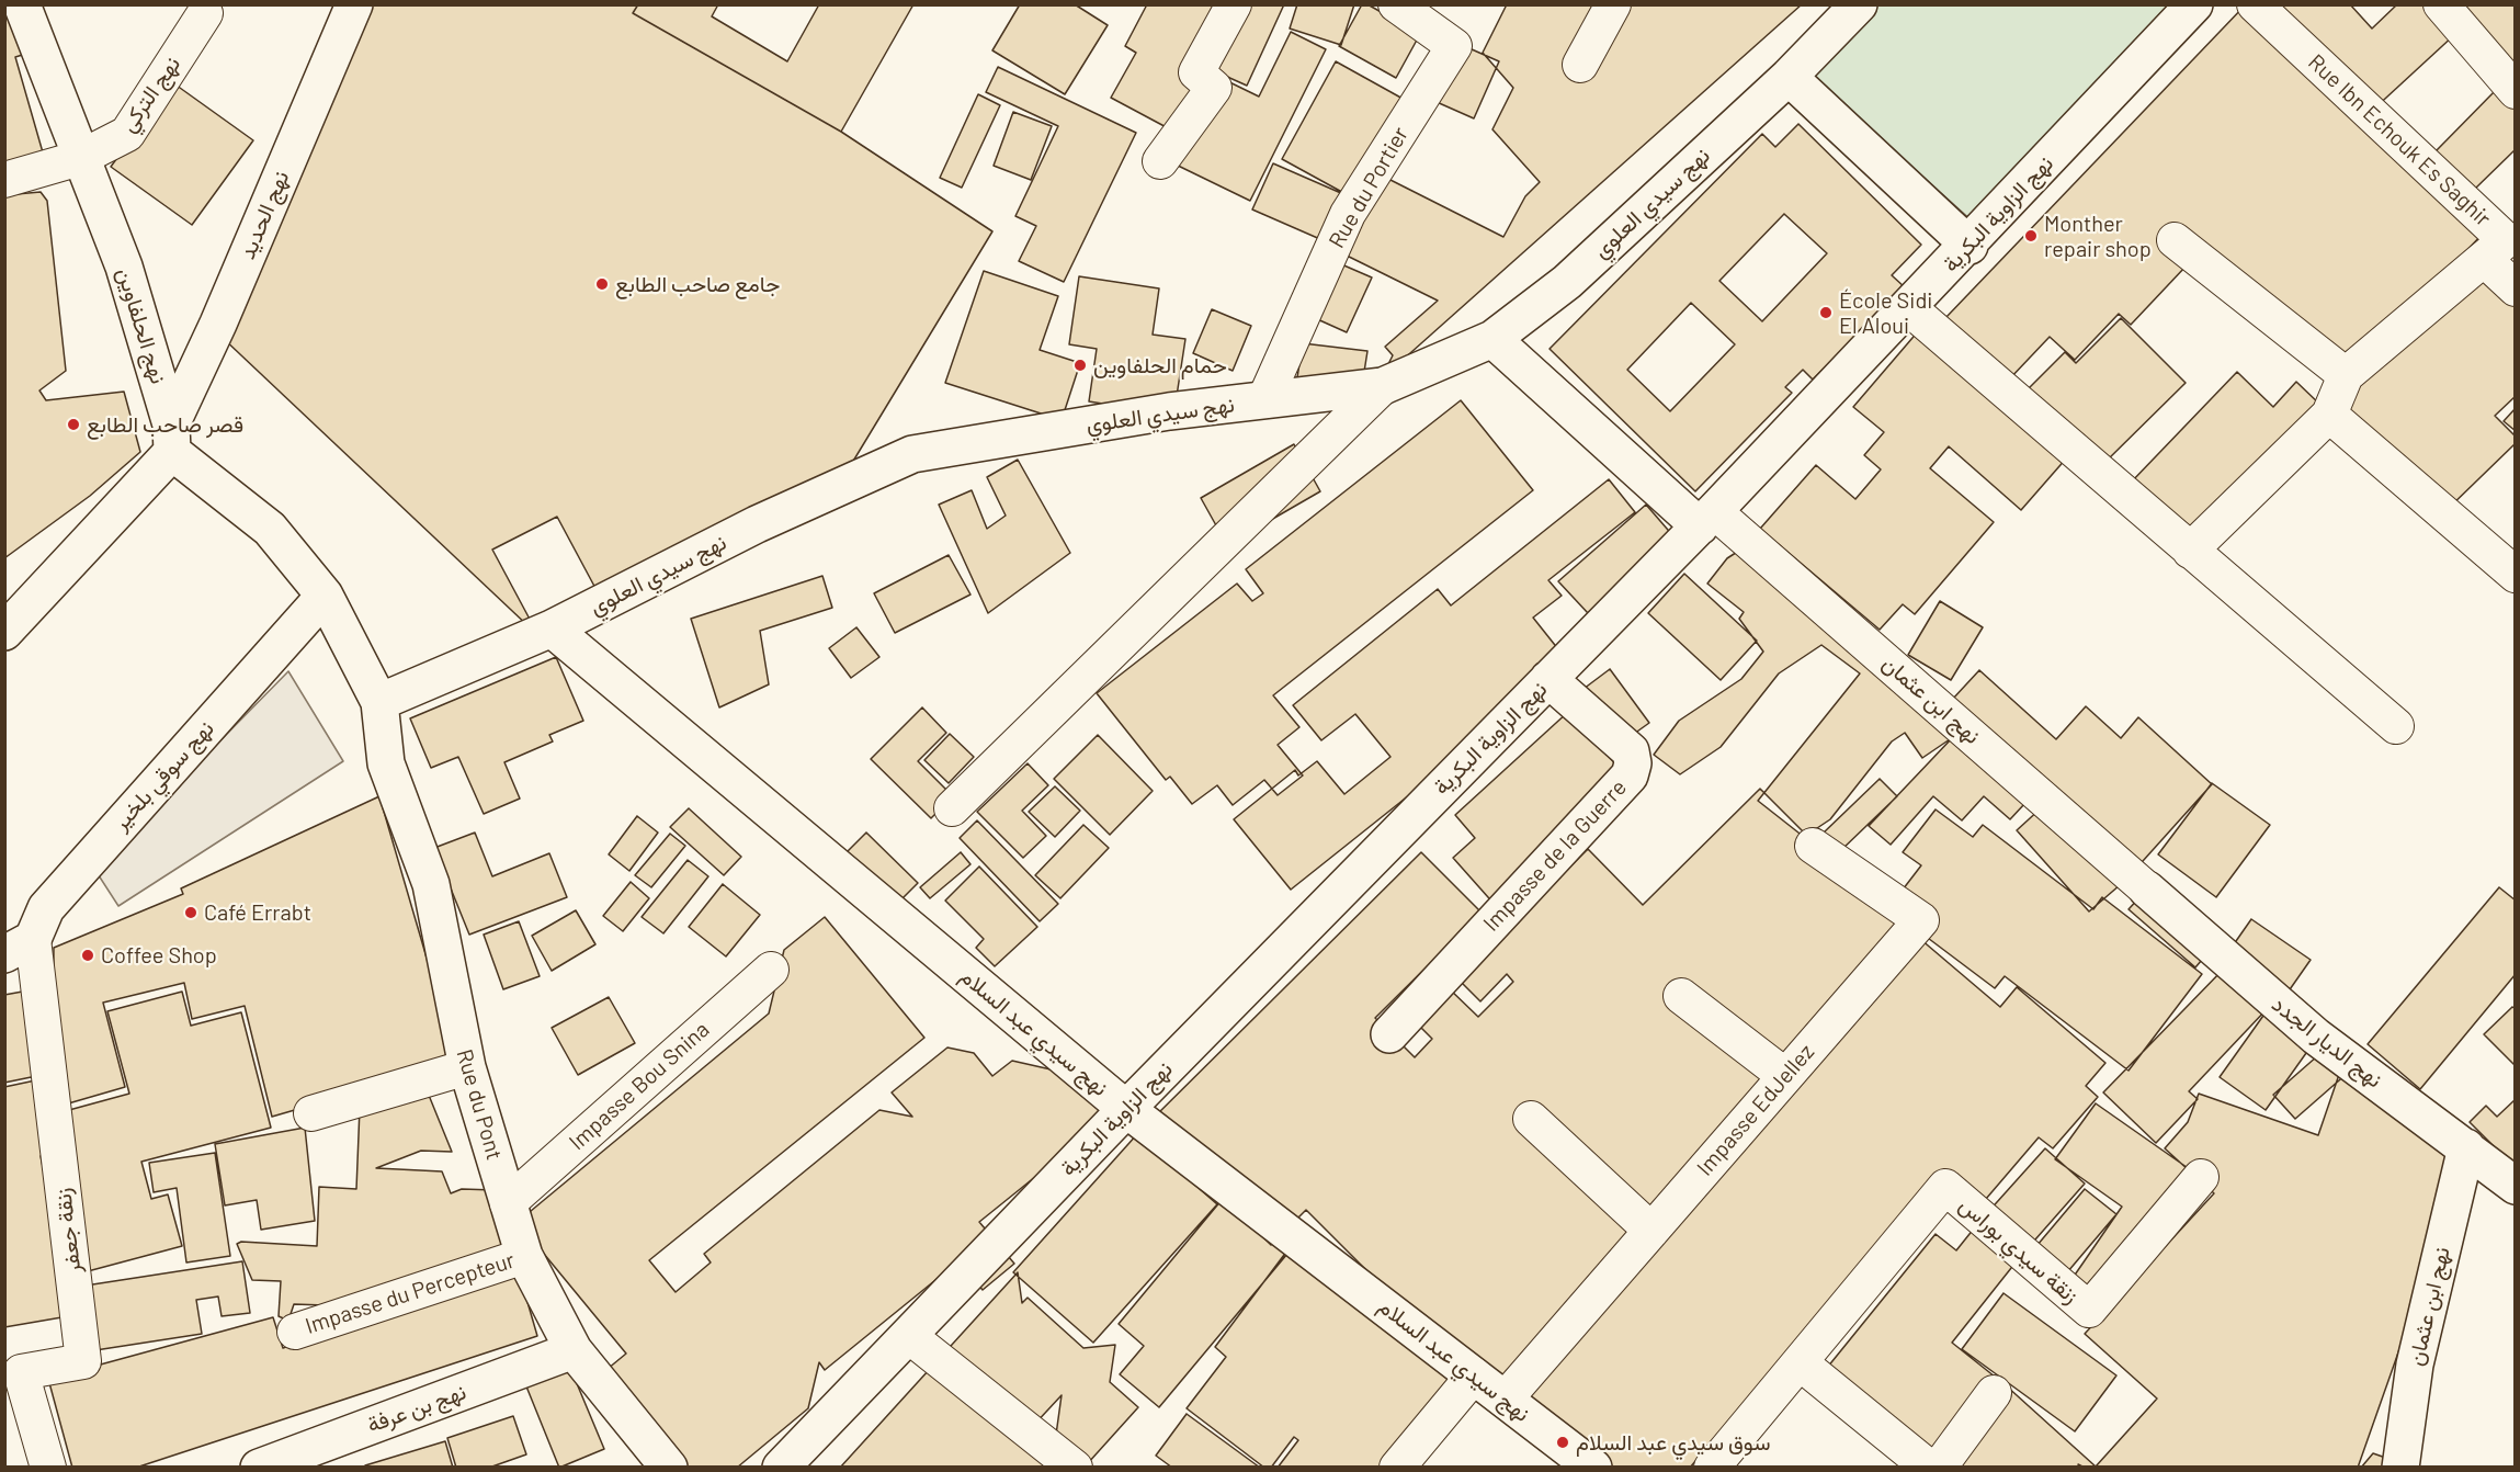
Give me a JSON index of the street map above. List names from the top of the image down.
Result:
{
  "streets": {
    "street": [
      "نهج التركي",
      "Rue Ibn Echouk Es Saghir",
      "Rue du Portier",
      "نهج سيدي العلوي",
      "نهج الزاوية البكرية",
      "نهج الحديد",
      "نهج الحلفاوين",
      "نهج ابن عثمان",
      "نهج سوقي بلخير",
      "Impasse de la Guerre",
      "نهج سيدي عبد السلام",
      "نهج الديار الجدد",
      "Impasse Bou Snina",
      "Rue du Pont",
      "Impasse EdJellez",
      "زنقة جعفر",
      "زنقة سيدي بوراس",
      "Impasse du Percepteur",
      "نهج بن عرفة"
    ]
  },
  "crossings": [
    ["نهج التركي", "نهج الحلفاوين"],
    ["Rue du Portier", "نهج سيدي العلوي"],
    ["نهج سيدي العلوي", "نهج سيدي عبد السلام"],
    ["نهج سيدي العلوي", "Rue du Pont"],
    ["نهج الزاوية البكرية", "نهج ابن عثمان"],
    ["نهج الزاوية البكرية", "Impasse de la Guerre"],
    ["نهج الزاوية البكرية", "نهج سيدي عبد السلام"],
    ["نهج الحديد", "نهج الحلفاوين"],
    ["نهج ابن عثمان", "نهج الديار الجدد"],
    ["نهج سوقي بلخير", "زنقة جعفر"],
    ["نهج سيدي عبد السلام", "Impasse EdJellez"],
    ["Impasse Bou Snina", "Rue du Pont"],
    ["Rue du Pont", "Impasse du Percepteur"],
    ["Rue du Pont", "نهج بن عرفة"]
  ],
  "places": [
    "Monther repair shop",
    "جامع صاحب الطابع",
    "École Sidi El Aloui",
    "حمام الحلفاوين",
    "قصر صاحب الطابع",
    "Café Errabt",
    "Coffee Shop",
    "سوق سيدي عبد السلام"
  ]
}
